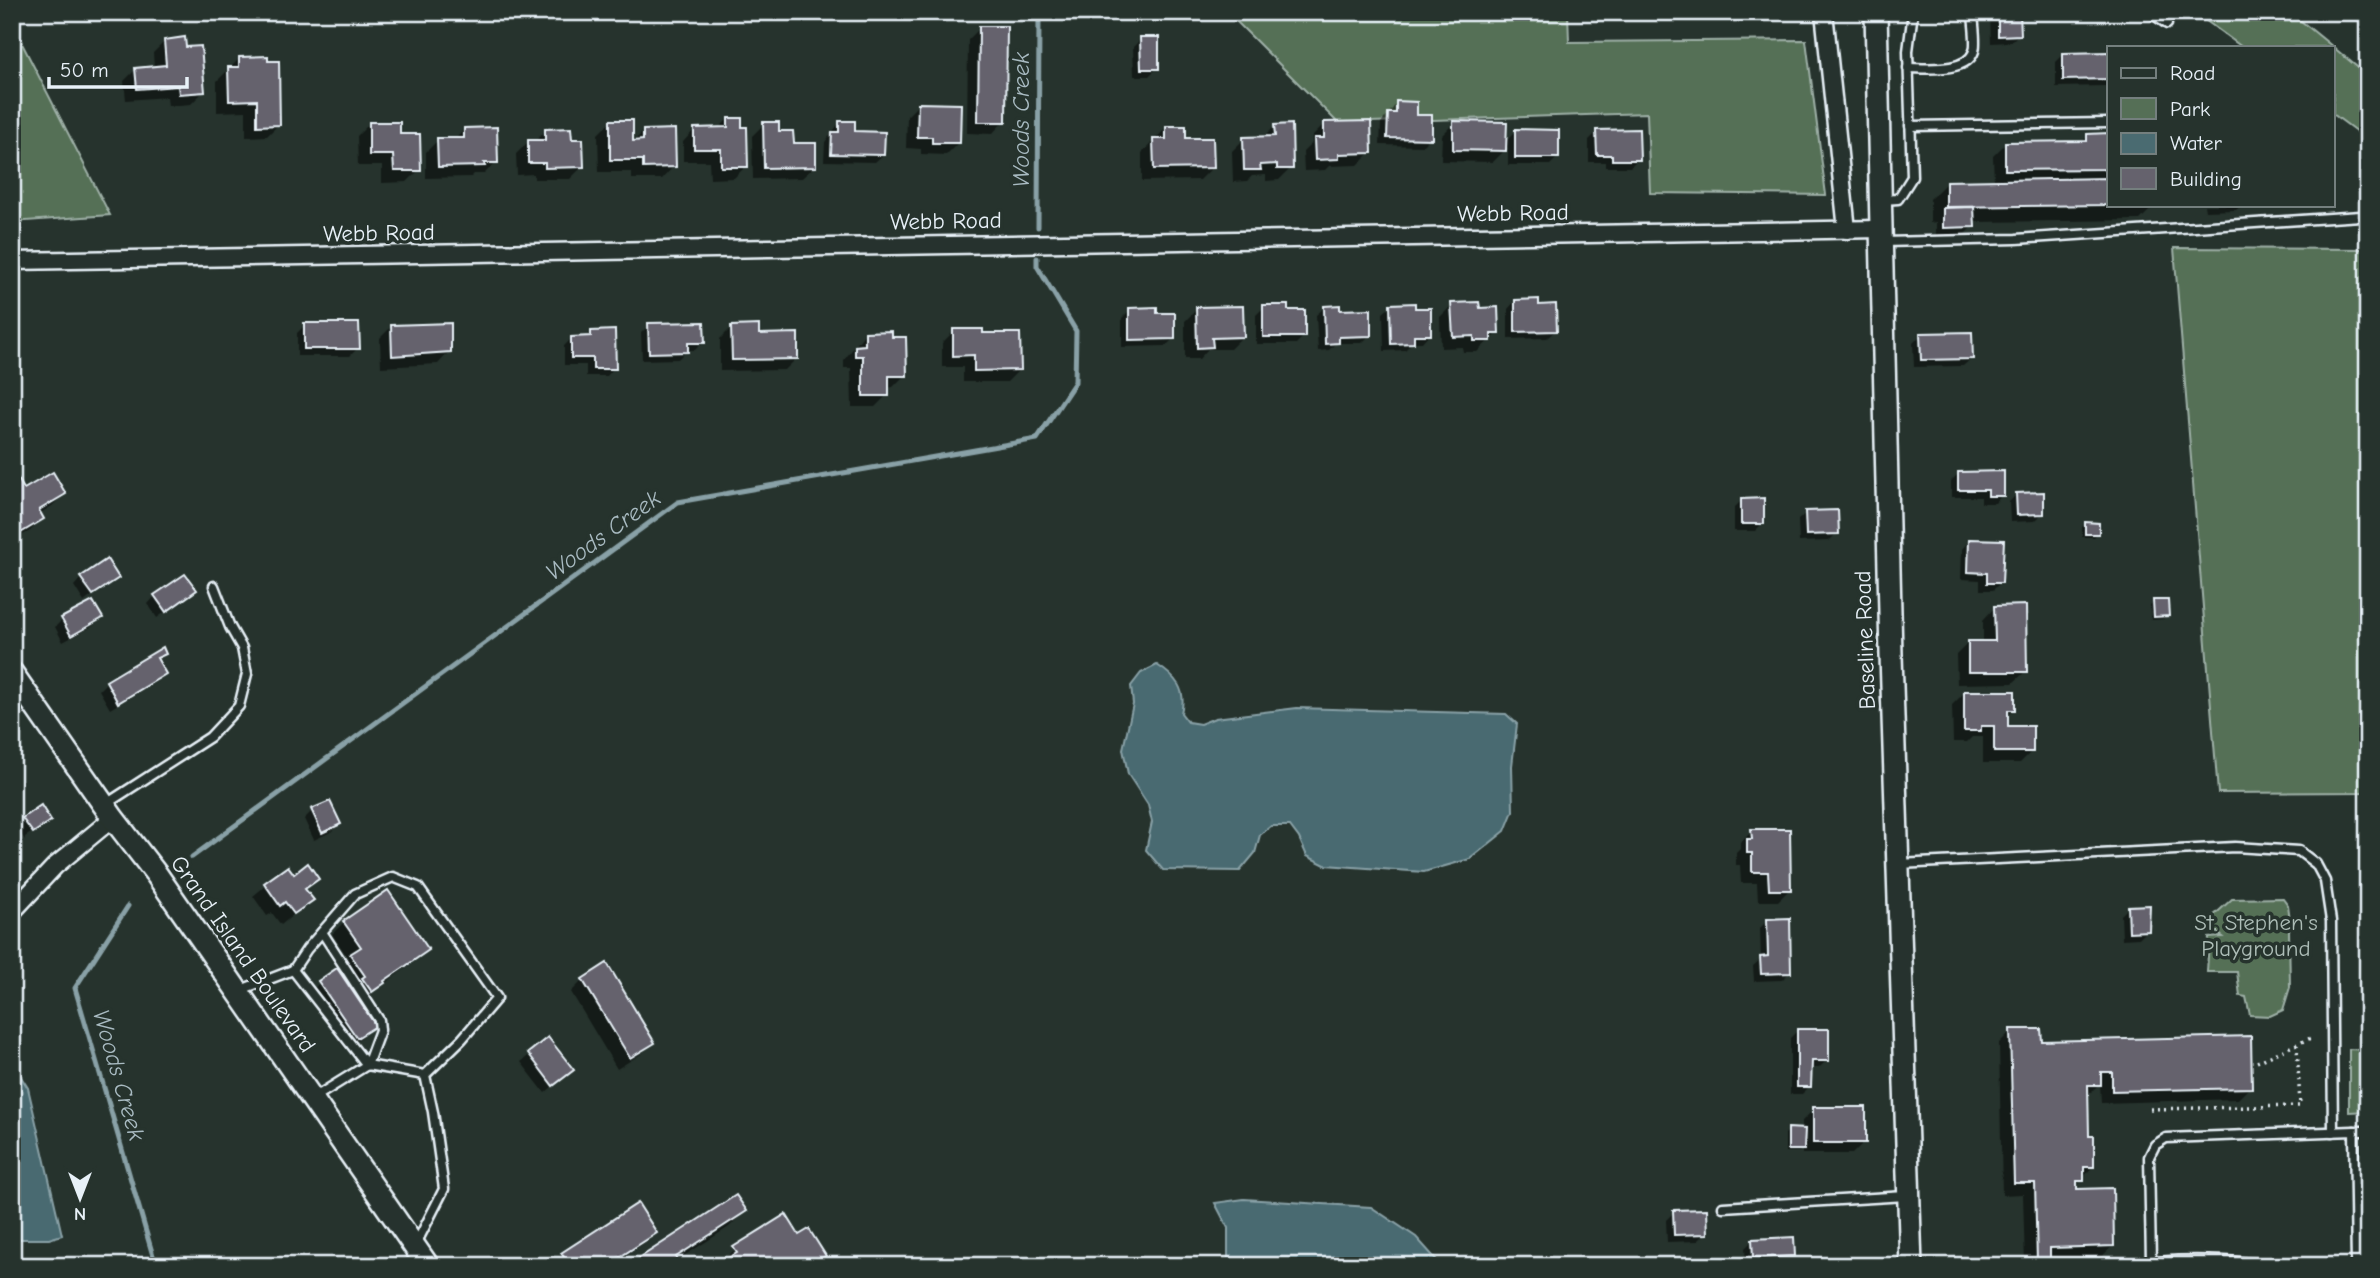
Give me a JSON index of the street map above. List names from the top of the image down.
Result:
{
  "streets": {
    "street": ["Webb Road", "Baseline Road", "Grand Island Boulevard"]
  },
  "crossings": [
    ["Webb Road", "Baseline Road"]
  ],
  "water": ["Woods Creek"],
  "parks": ["St. Stephen's Playground"],
  "legend": [
    "Road",
    "Park",
    "Water",
    "Building"
  ],
  "scale_bar": "50 m",
  "north": "bottom"
}
